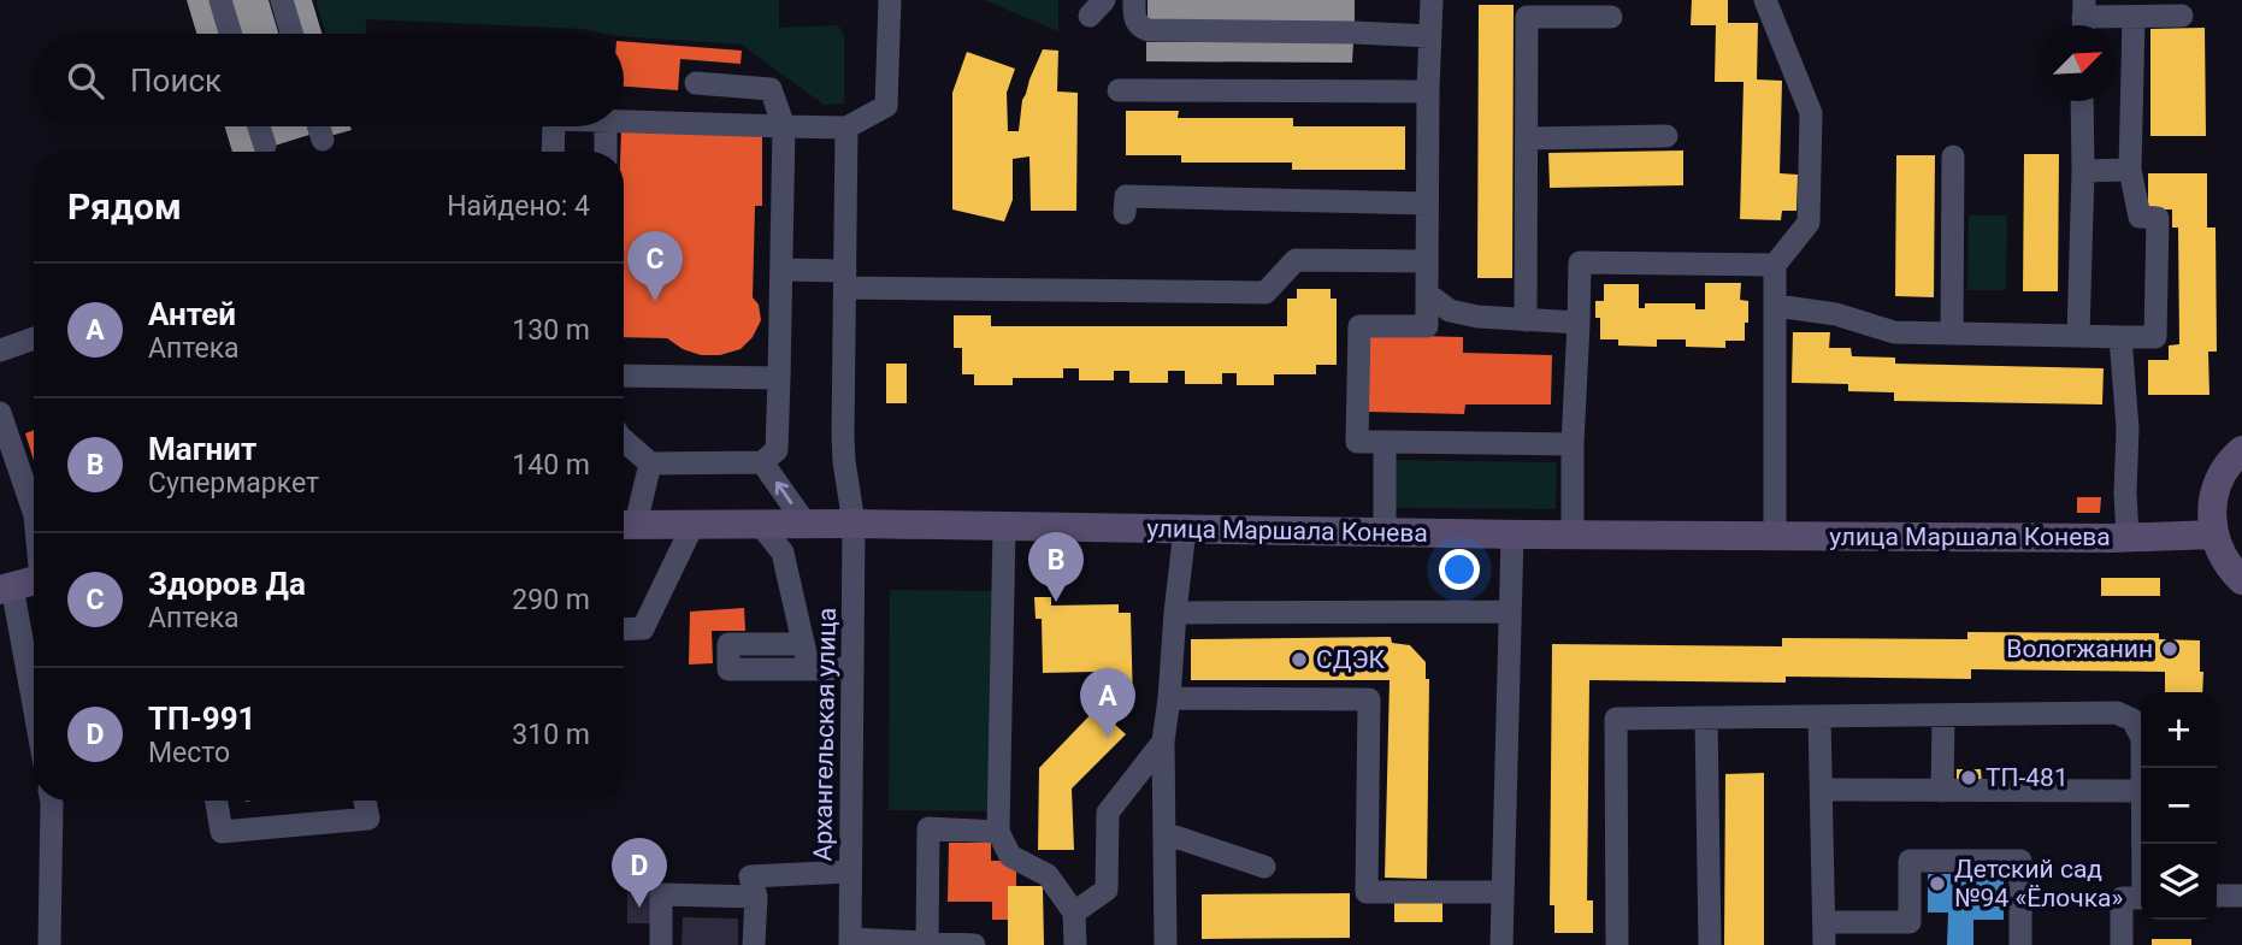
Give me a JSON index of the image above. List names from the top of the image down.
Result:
{
  "streets": {
    "main road": ["улица Маршала Конева"],
    "street": ["Архангельская улица"]
  },
  "crossings": [
    ["улица Маршала Конева", "Архангельская улица"]
  ],
  "places": [
    "Вологжанин",
    "СДЭК",
    "ТП-481",
    "Детский сад №94 «Ёлочка»"
  ],
  "north": "top right",
  "page": {
    "search": "Поиск",
    "heading": ["Рядом", "Найдено: 4"],
    "pins": [
      "C",
      "B",
      "A",
      "D"
    ],
    "list": [
      {
        "mark": "A",
        "name": "Антей",
        "note": "Аптека",
        "value": "130 m"
      },
      {
        "mark": "B",
        "name": "Магнит",
        "note": "Супермаркет",
        "value": "140 m"
      },
      {
        "mark": "C",
        "name": "Здоров Да",
        "note": "Аптека",
        "value": "290 m"
      },
      {
        "mark": "D",
        "name": "ТП-991",
        "note": "Место",
        "value": "310 m"
      }
    ],
    "map_buttons": ["+", "−"]
  }
}
